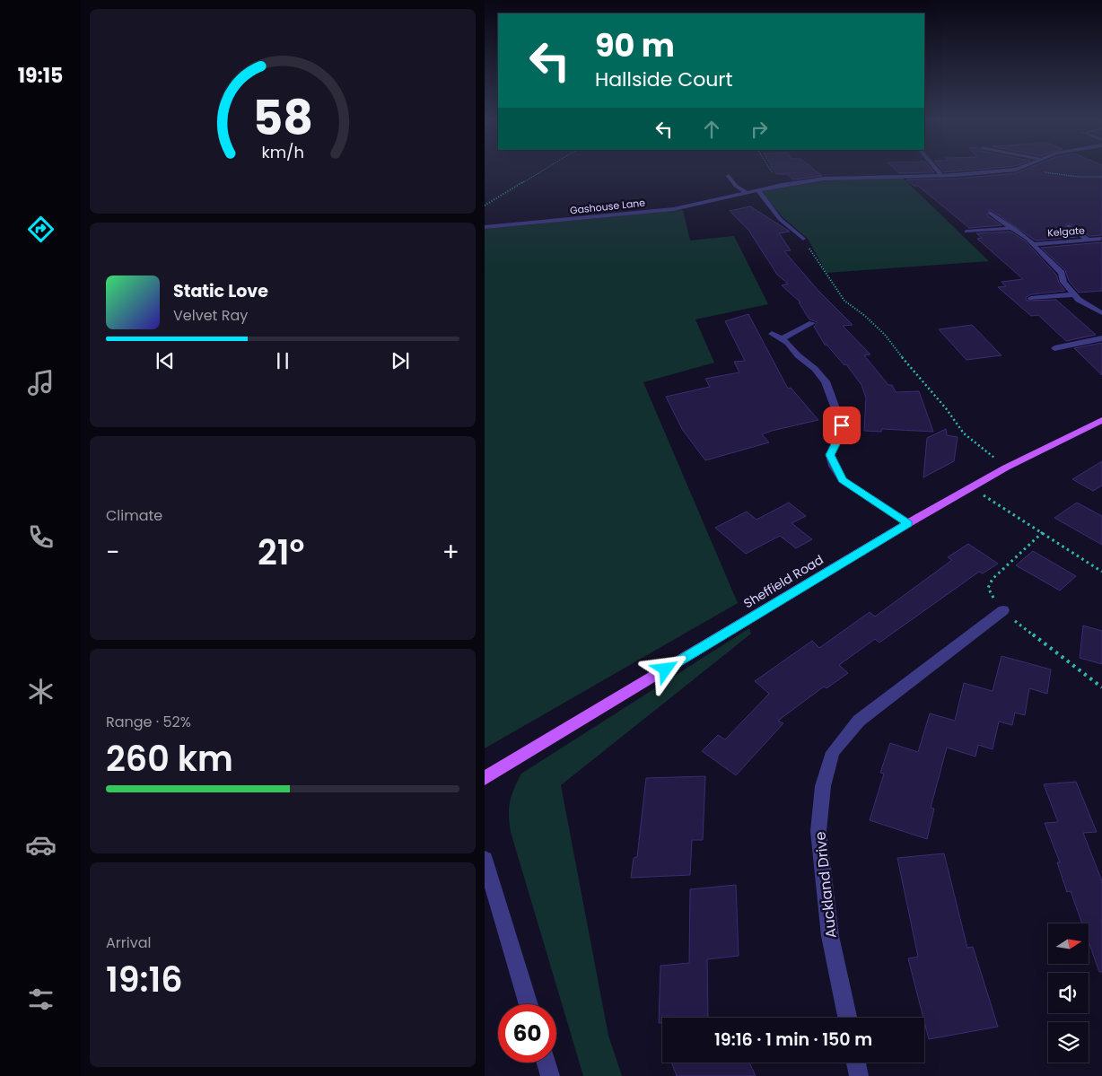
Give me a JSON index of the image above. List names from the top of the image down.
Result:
{
  "streets": {
    "main road": ["Sheffield Road"],
    "street": ["Gashouse Lane", "Kelgate", "Auckland Drive"]
  },
  "north": "right",
  "page": {
    "tabs": "19:15",
    "turn": ["90 m", "Hallside Court"],
    "song": ["Static Love", "Velvet Ray"],
    "tile": [
      "Climate",
      ["Range · 52%", "260 km"],
      ["Arrival", "19:16"]
    ],
    "heat": ["−", "21°", "+"],
    "limit": "60",
    "trip": "19:16 · 1 min · 150 m",
    "gauge": ["58", "km/h"]
  }
}
